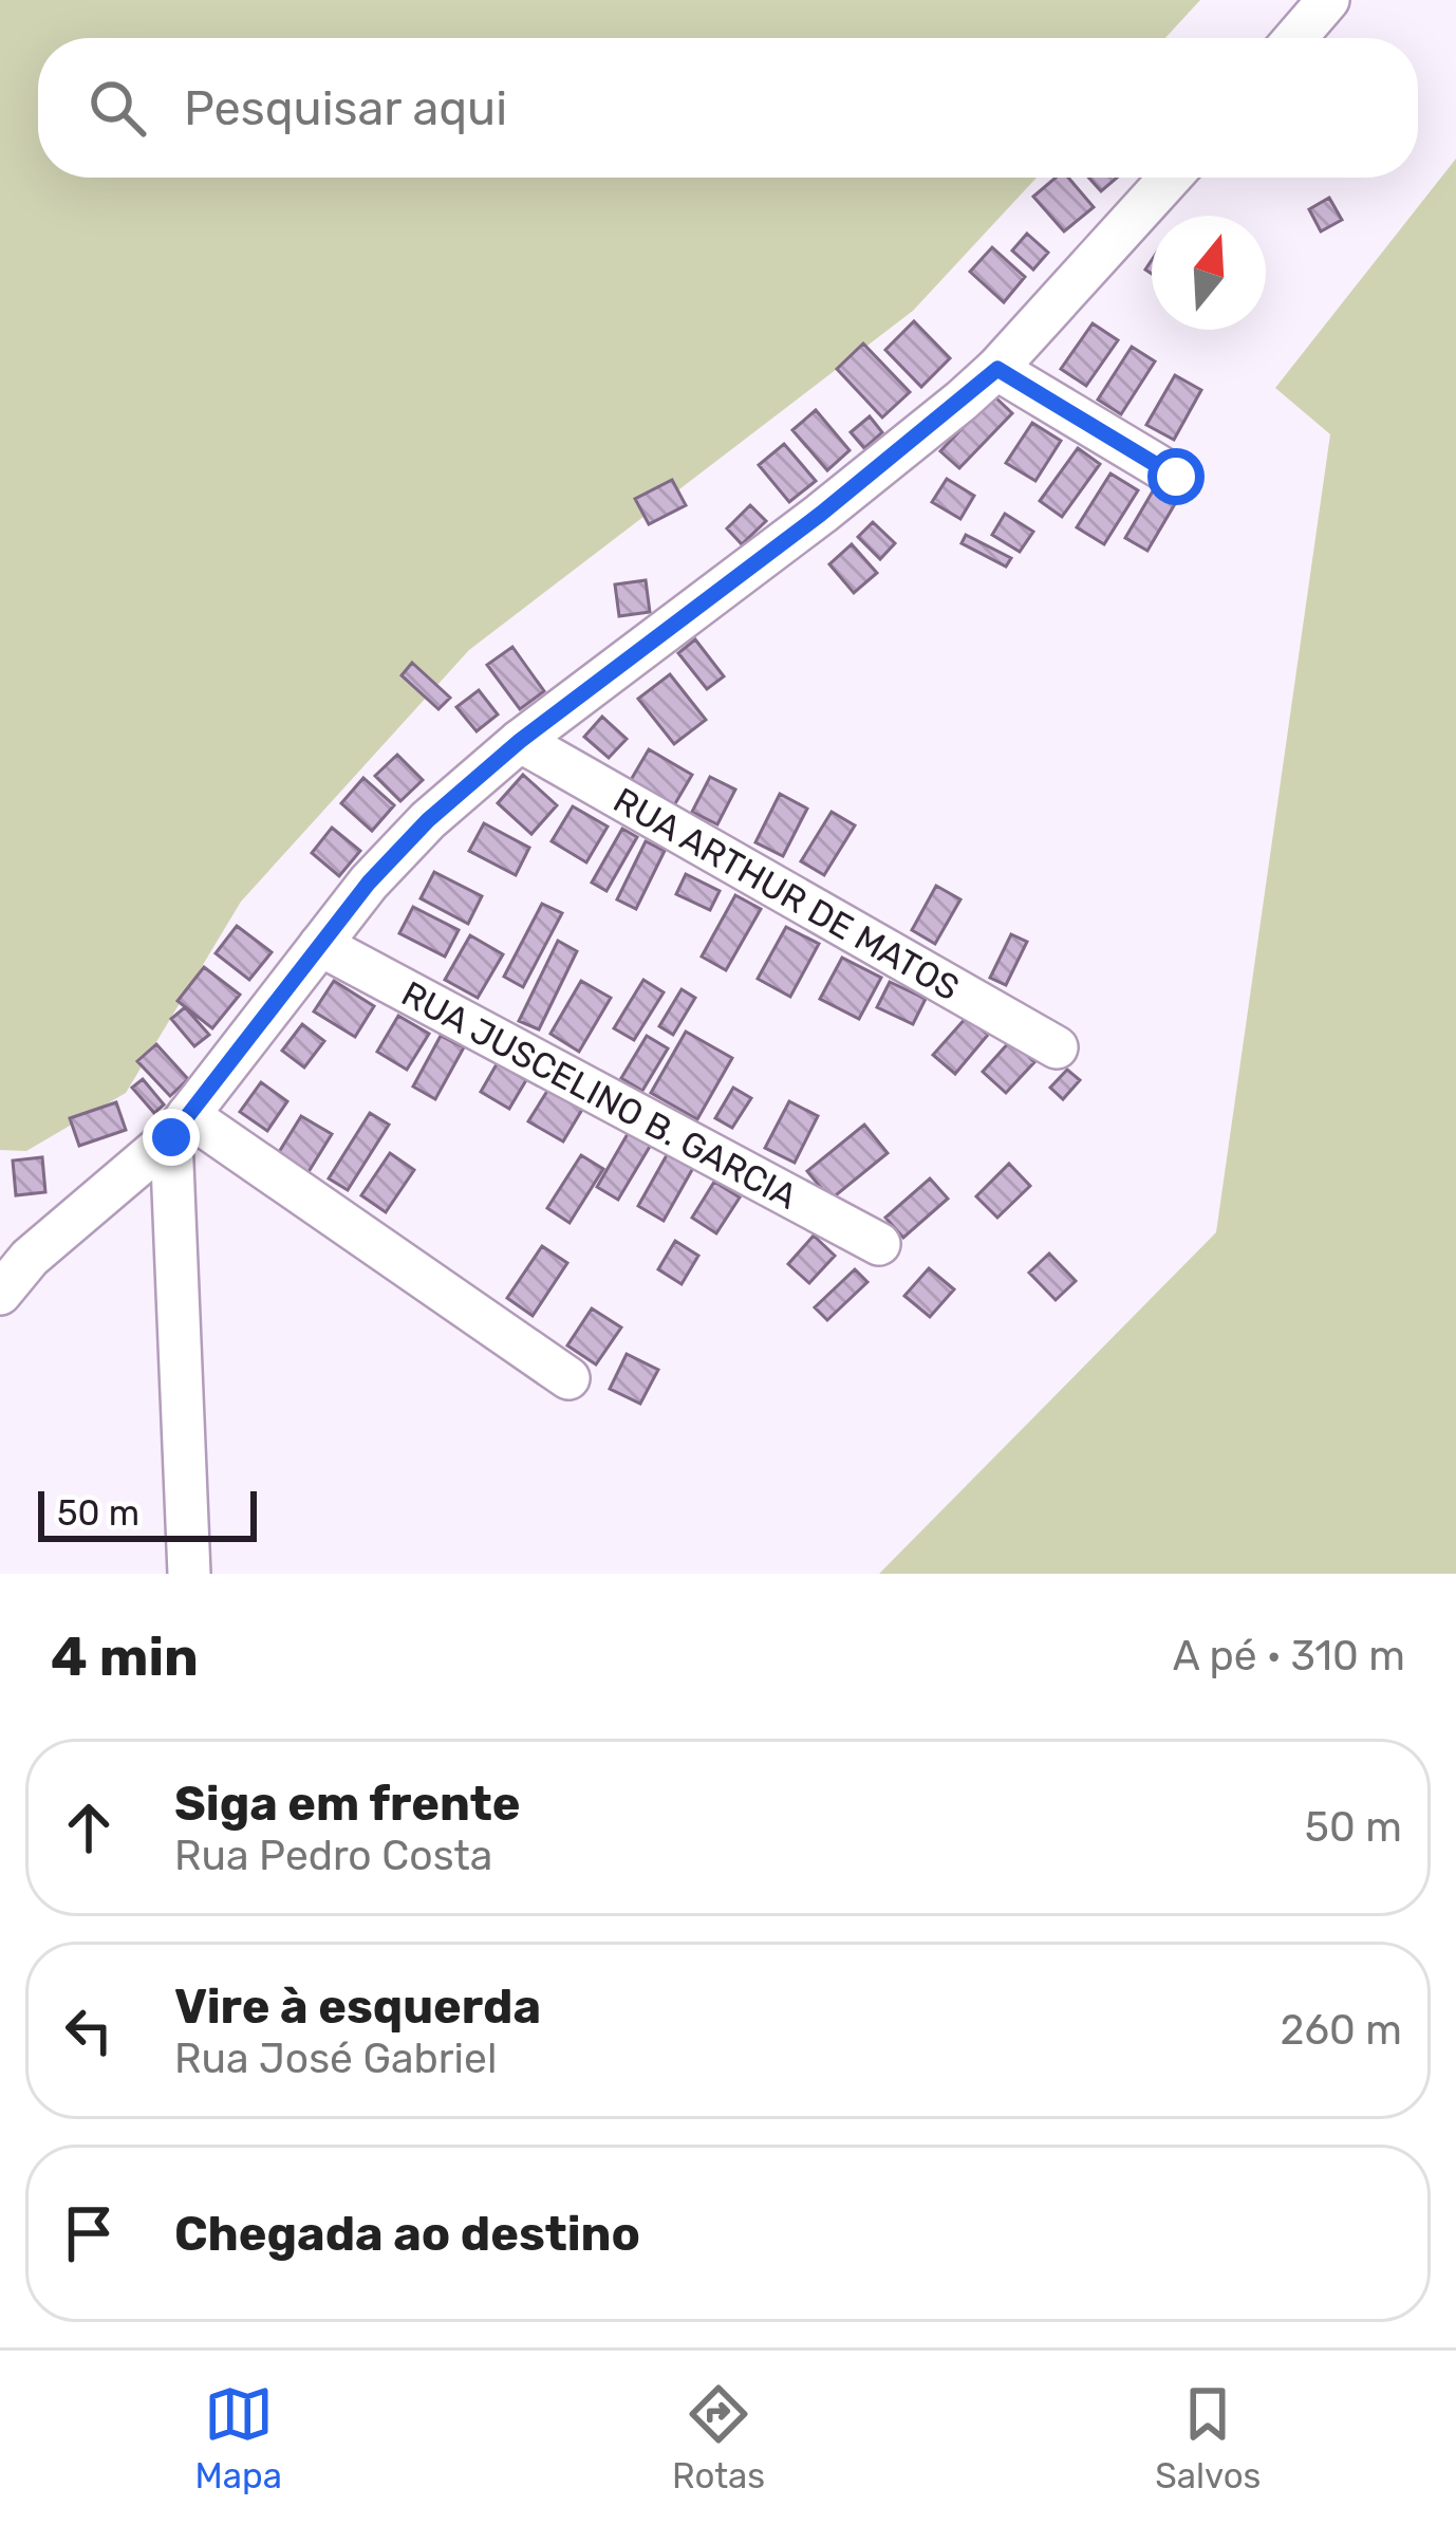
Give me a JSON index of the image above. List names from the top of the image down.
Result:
{
  "streets": {
    "street": ["RUA ARTHUR DE MATOS", "RUA JUSCELINO B. GARCIA"]
  },
  "scale_bar": "50 m",
  "north": "top",
  "page": {
    "search": "Pesquisar aqui",
    "scale": "50 m",
    "heading": ["4 min", "A pé · 310 m"],
    "list": [
      ["Siga em frente", "Rua Pedro Costa", "50 m"],
      ["Vire à esquerda", "Rua José Gabriel", "260 m"],
      "Chegada ao destino"
    ],
    "nav": ["Mapa", "Rotas", "Salvos"]
  }
}
